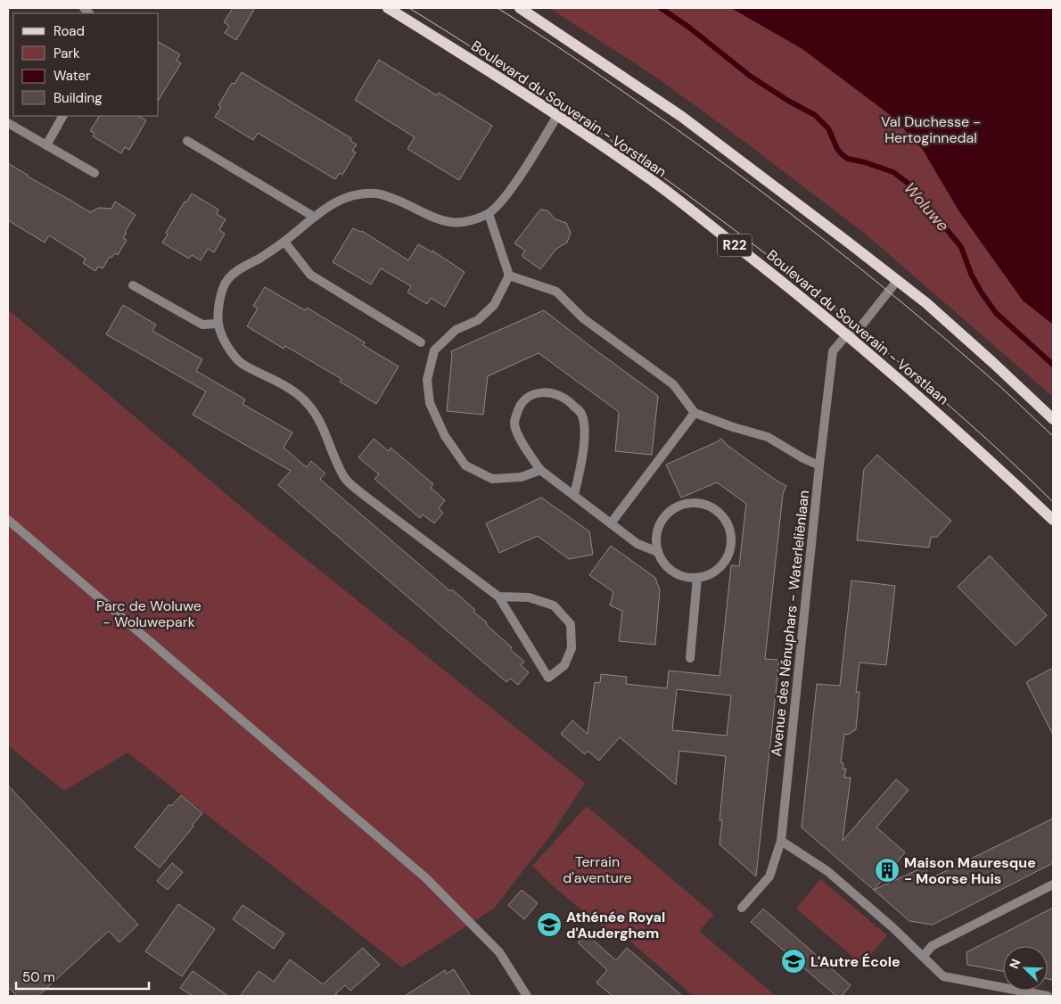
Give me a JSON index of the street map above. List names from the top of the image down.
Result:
{
  "streets": {
    "main road": ["Boulevard du Souverain - Vorstlaan", "R22"],
    "street": ["Avenue des Nénuphars - Waterleliënlaan"]
  },
  "crossings": [
    ["Boulevard du Souverain - Vorstlaan", "Avenue des Nénuphars - Waterleliënlaan"]
  ],
  "water": ["Woluwe"],
  "parks": ["Val Duchesse - Hertoginnedal", "Parc de Woluwe - Woluwepark", "Terrain d'aventure"],
  "places": {
    "building": ["Maison Mauresque - Moorse Huis"],
    "school or university": ["Athénée Royal d'Auderghem", "L'Autre École"]
  },
  "legend": [
    "Road",
    "Park",
    "Water",
    "Building"
  ],
  "scale_bar": "50 m",
  "north": "top left"
}
